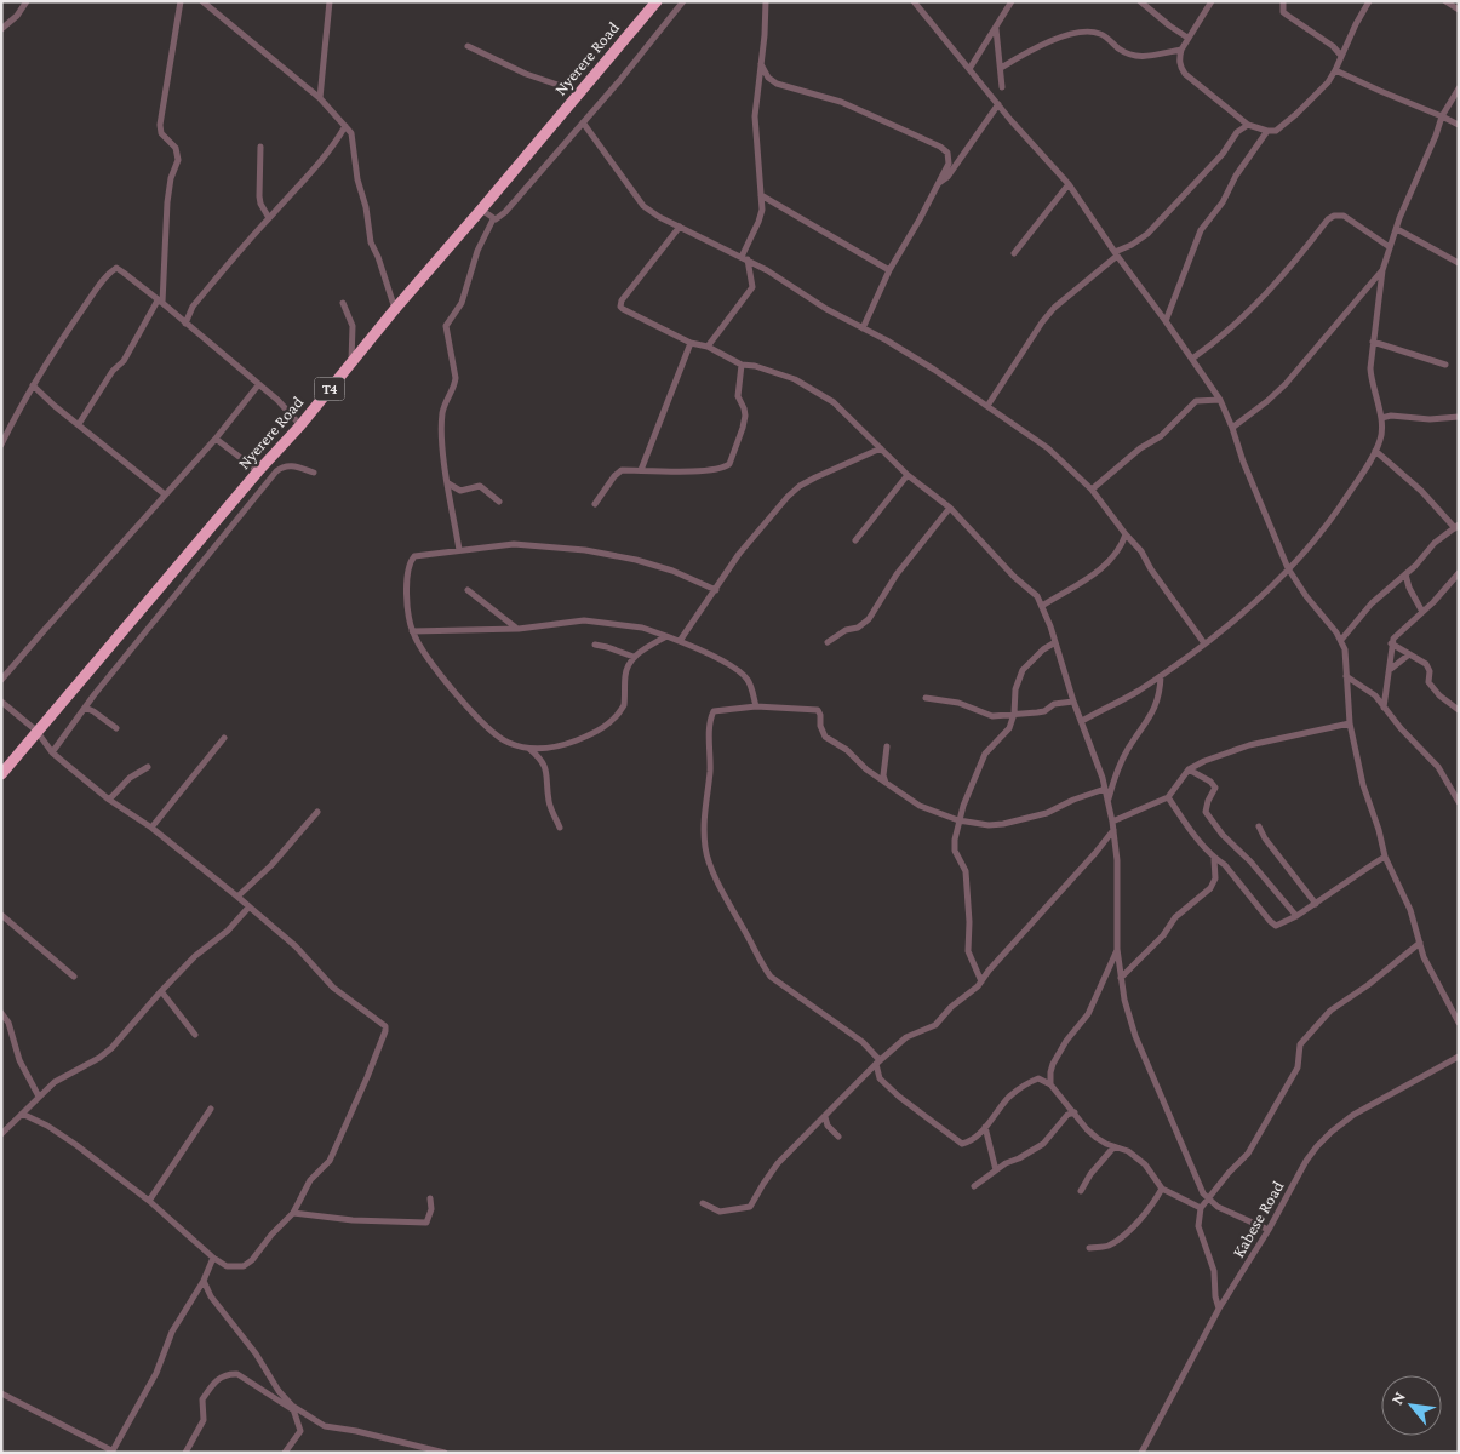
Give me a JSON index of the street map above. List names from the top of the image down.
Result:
{
  "streets": {
    "highway": ["Nyerere Road", "T4"],
    "street": ["Kabese Road"]
  },
  "north": "top left"
}
